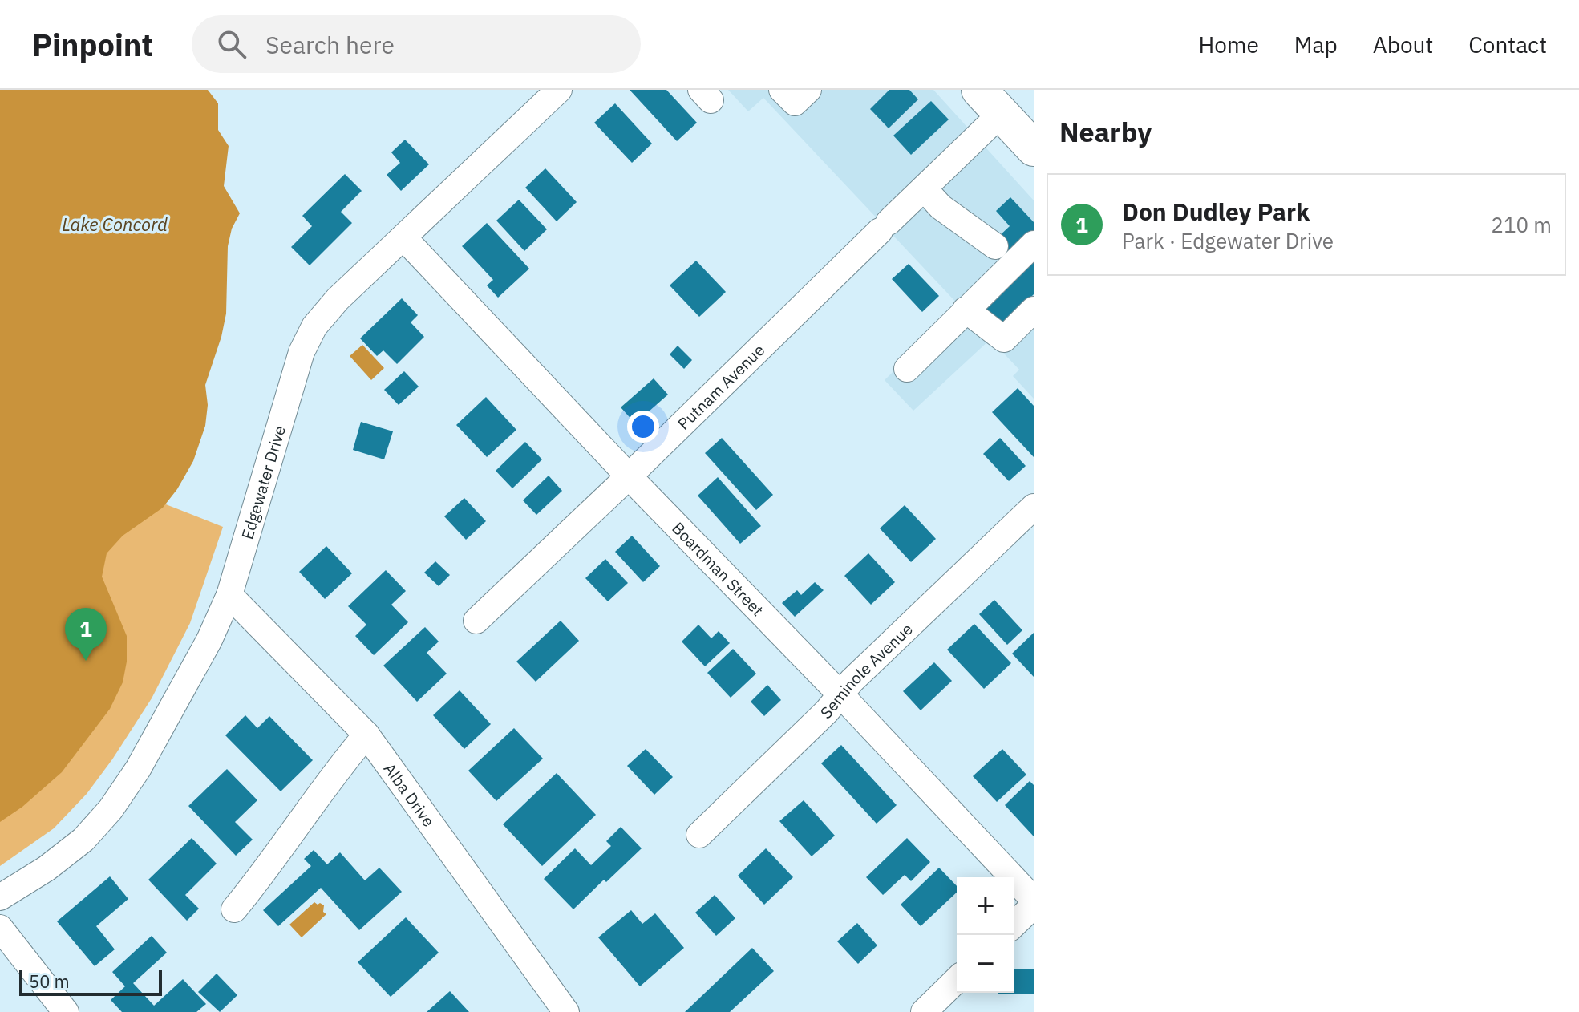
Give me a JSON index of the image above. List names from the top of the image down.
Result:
{
  "streets": {
    "street": [
      "Putnam Avenue",
      "Edgewater Drive",
      "Boardman Street",
      "Seminole Avenue",
      "Alba Drive"
    ]
  },
  "crossings": [
    ["Putnam Avenue", "Boardman Street"],
    ["Edgewater Drive", "Boardman Street"],
    ["Edgewater Drive", "Alba Drive"],
    ["Boardman Street", "Seminole Avenue"]
  ],
  "water": ["Lake Concord"],
  "scale_bar": "50 m",
  "page": {
    "header": "Pinpoint",
    "search": "Search here",
    "nav": [
      "Home",
      "Map",
      "About",
      "Contact"
    ],
    "heading": "Nearby",
    "list": [
      {
        "mark": "1",
        "name": "Don Dudley Park",
        "note": "Park · Edgewater Drive",
        "value": "210 m"
      }
    ],
    "pins": "1",
    "map_buttons": ["+", "−"],
    "scale": "50 m"
  }
}
